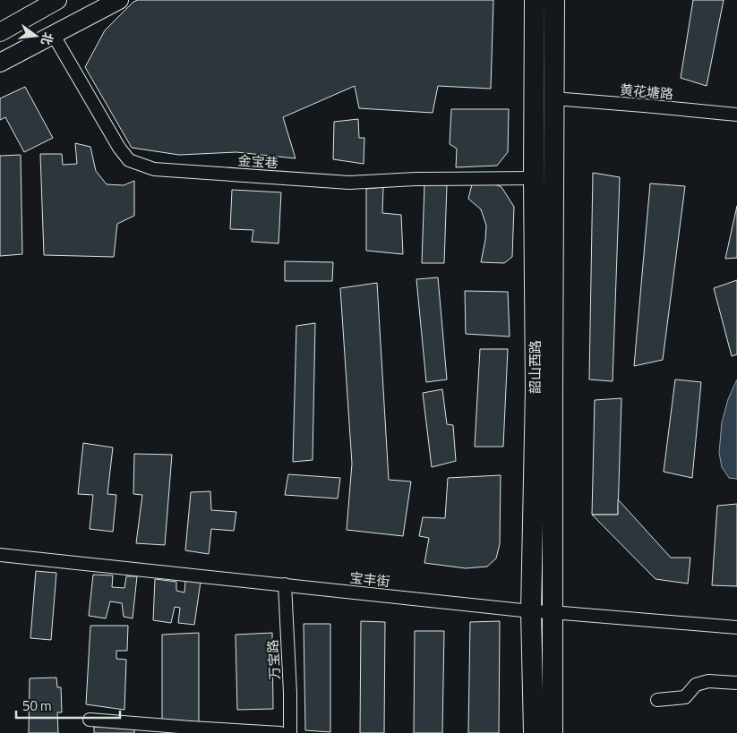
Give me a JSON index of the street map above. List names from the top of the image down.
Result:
{
  "streets": {
    "main road": ["韶山西路"],
    "street": [
      "黄花塘路",
      "金宝巷",
      "宝丰街",
      "万宝路"
    ]
  },
  "crossings": [
    ["黄花塘路", "韶山西路"],
    ["金宝巷", "韶山西路"],
    ["韶山西路", "宝丰街"],
    ["宝丰街", "万宝路"]
  ],
  "scale_bar": "50 m",
  "north": "right"
}
